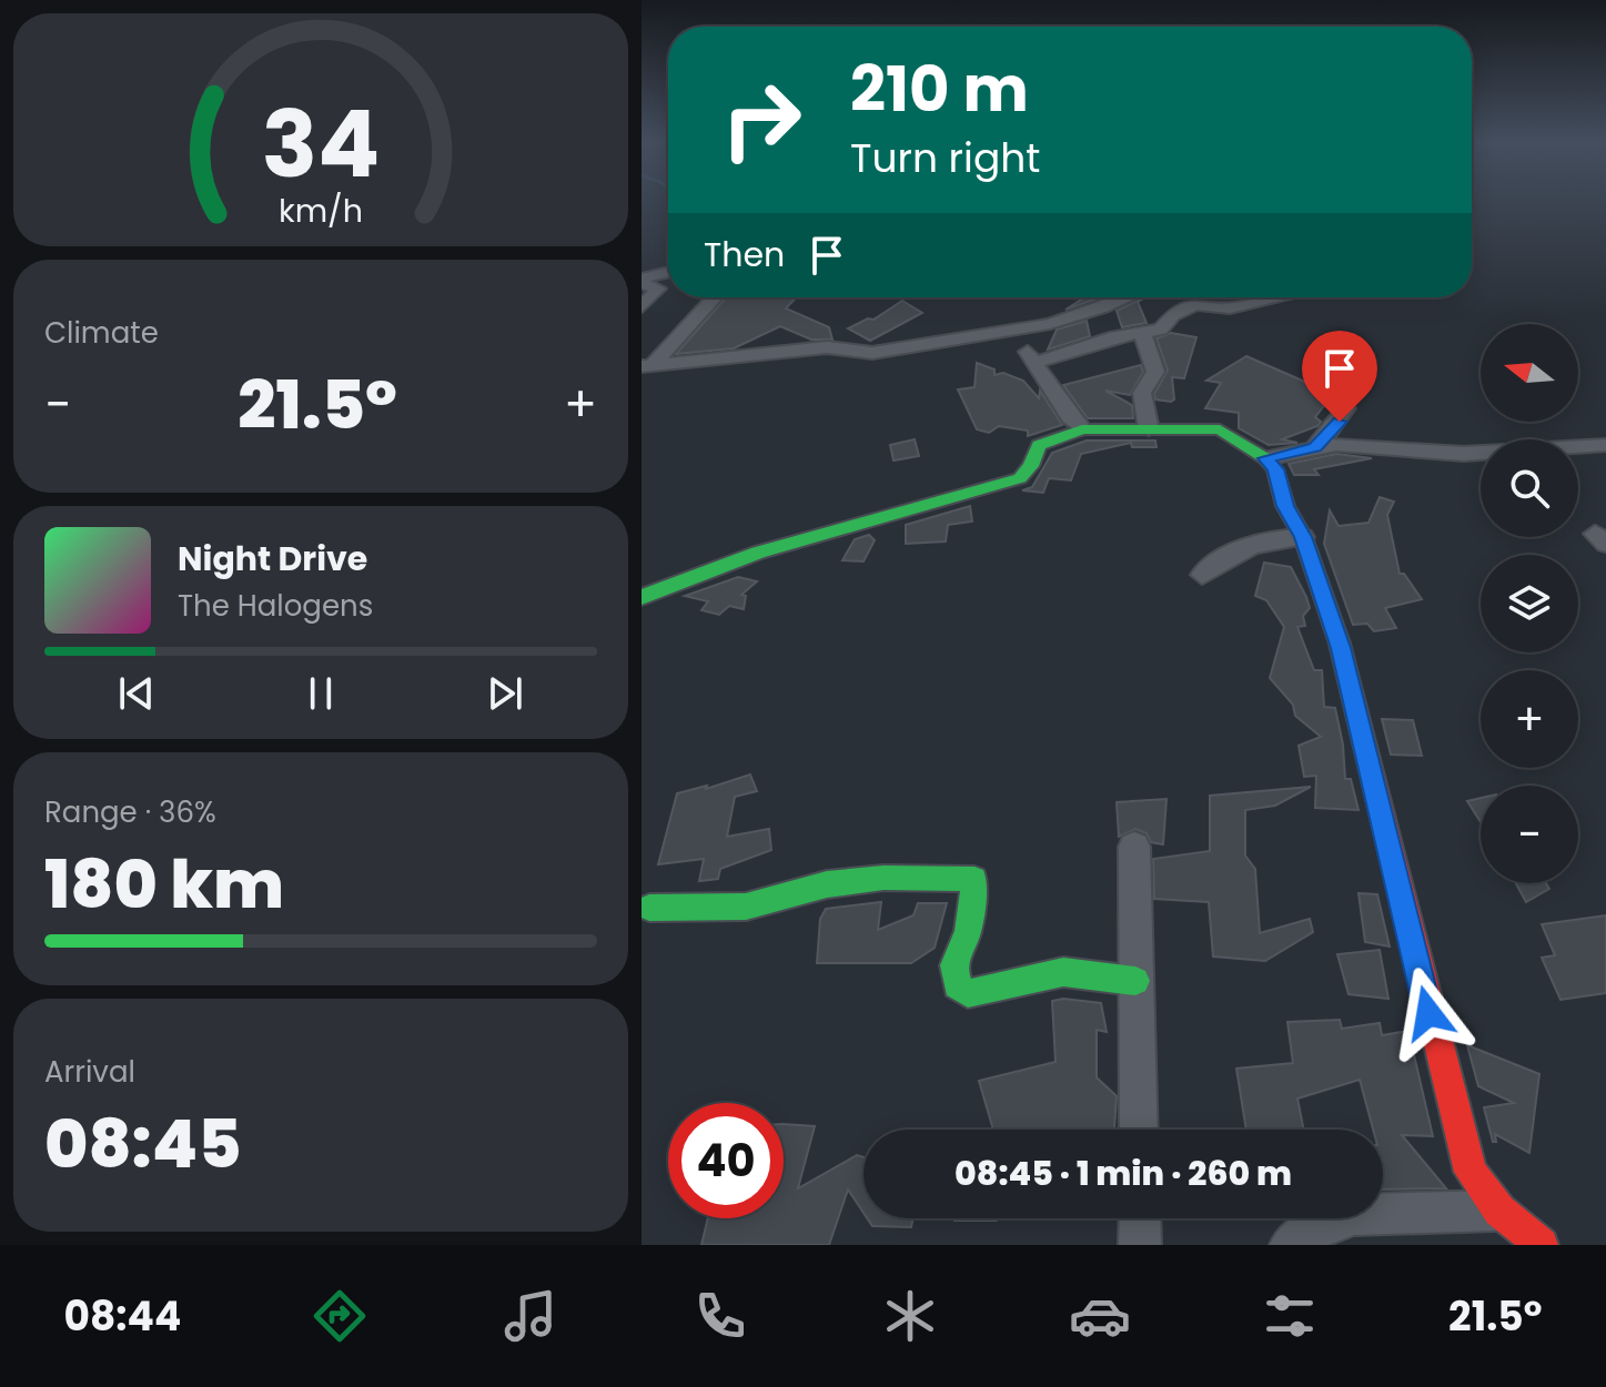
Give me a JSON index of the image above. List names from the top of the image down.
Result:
{
  "north": "left",
  "page": {
    "turn": ["210 m", "Turn right"],
    "then": "Then",
    "tile": [
      "Climate",
      ["Range · 36%", "180 km"],
      ["Arrival", "08:45"]
    ],
    "map_buttons": ["+", "−"],
    "heat": ["−", "21.5°", "+"],
    "song": ["Night Drive", "The Halogens"],
    "limit": "40",
    "trip": "08:45 · 1 min · 260 m",
    "tabs": ["08:44", "21.5°"],
    "gauge": ["34", "km/h"]
  }
}
